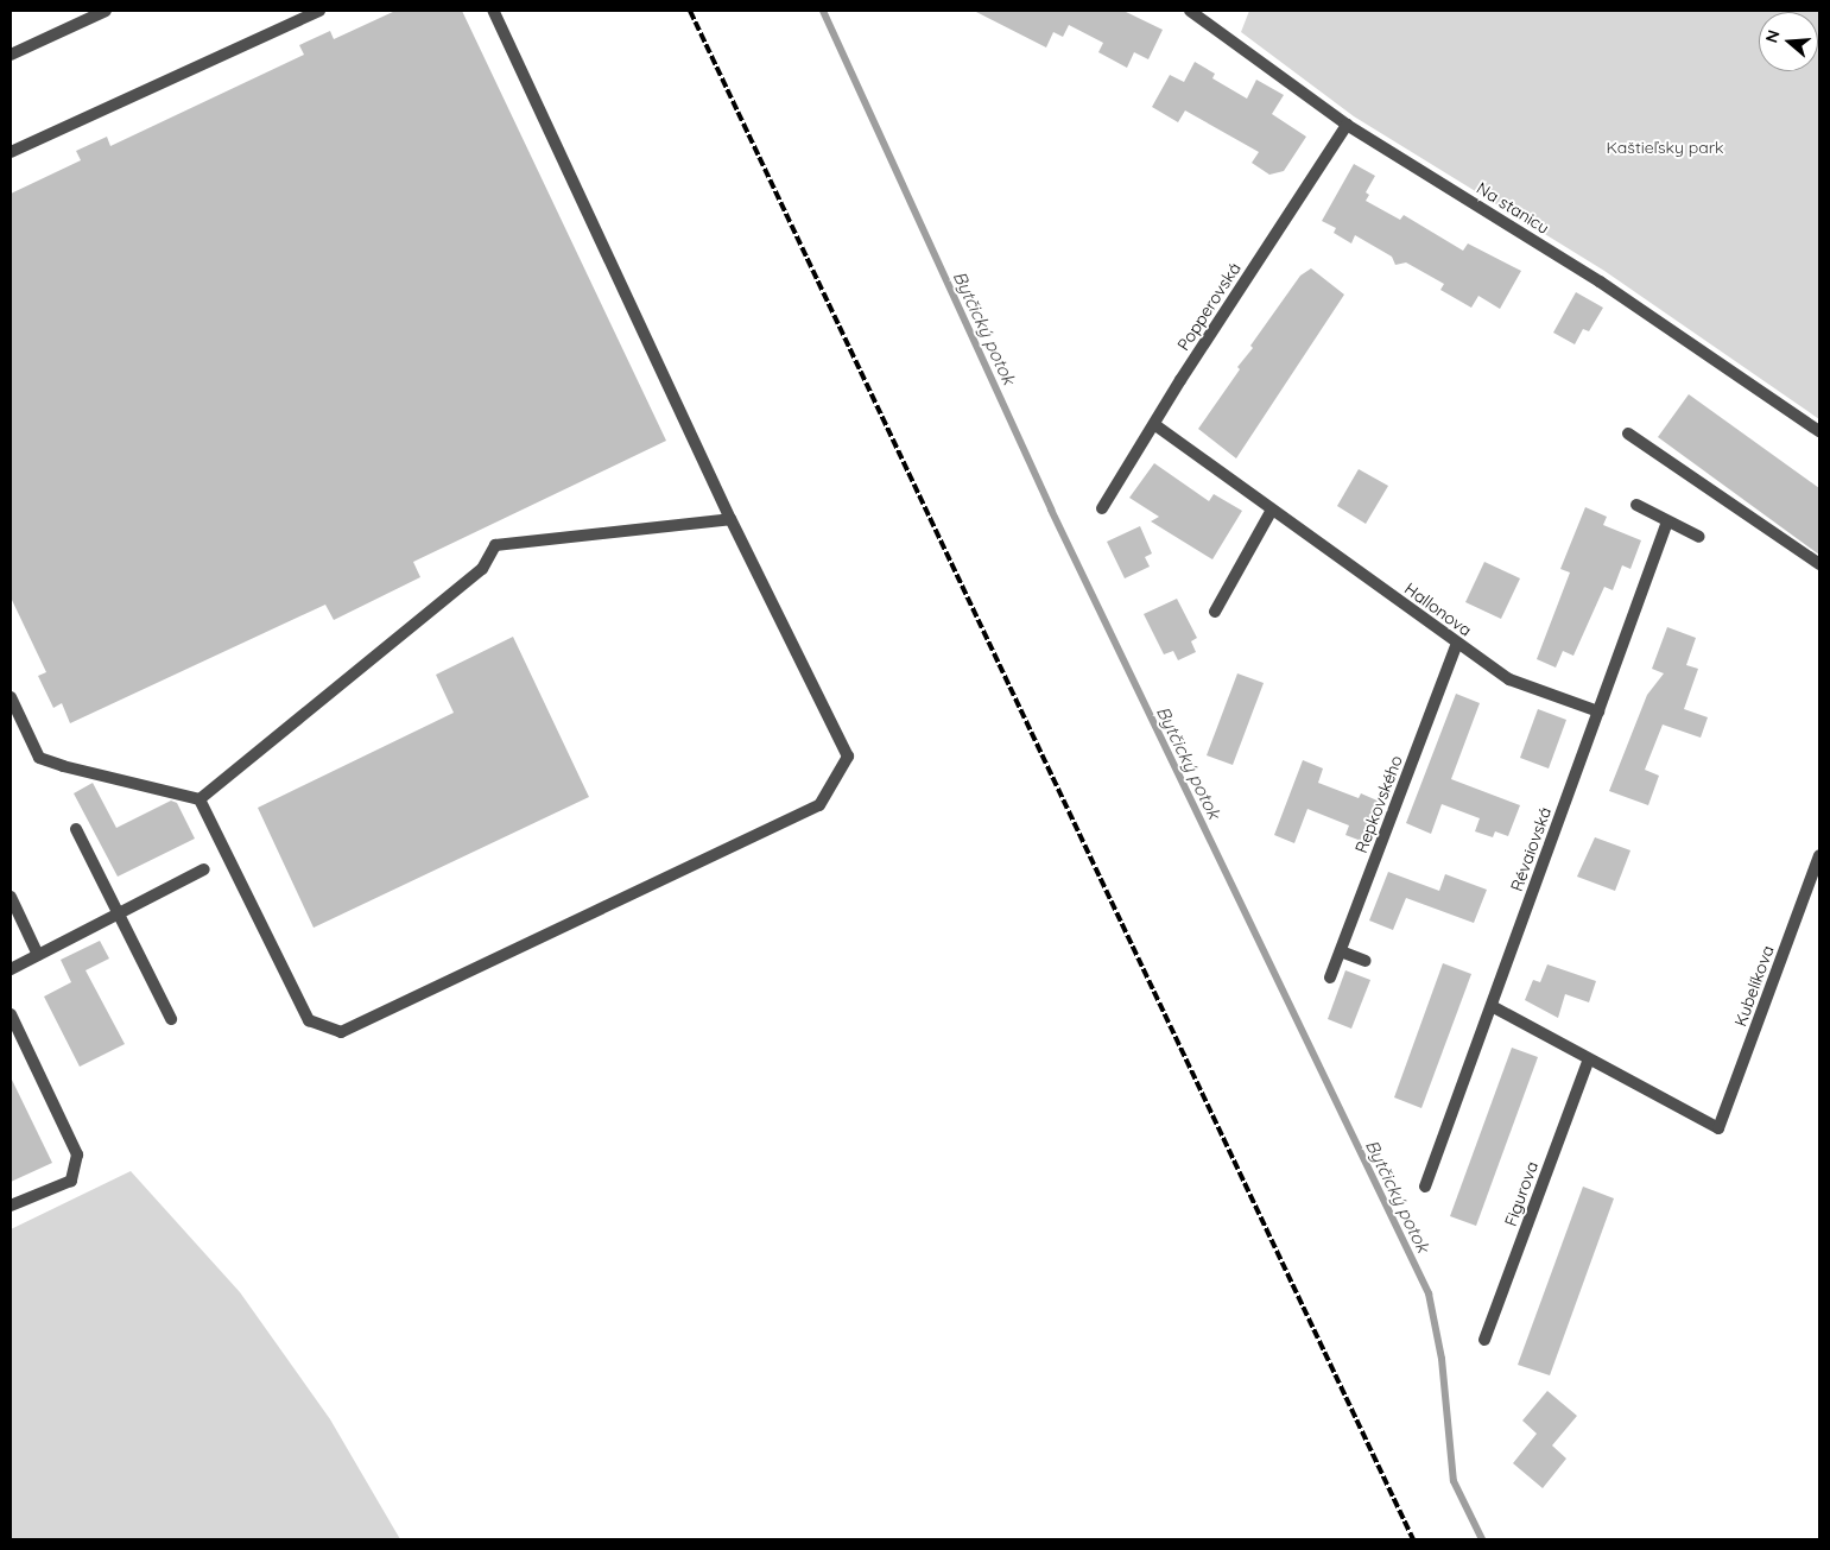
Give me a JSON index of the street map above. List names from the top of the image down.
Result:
{
  "streets": {
    "street": [
      "Na stanicu",
      "Popperovská",
      "Hallonova",
      "Repkovského",
      "Révaiovská",
      "Kubelíkova",
      "Figurova"
    ]
  },
  "crossings": [
    ["Na stanicu", "Popperovská"],
    ["Popperovská", "Hallonova"],
    ["Hallonova", "Repkovského"],
    ["Hallonova", "Révaiovská"],
    ["Kubelíkova", "Figurova"]
  ],
  "water": ["Bytčický potok"],
  "parks": ["Kaštieľsky park"],
  "north": "left"
}
